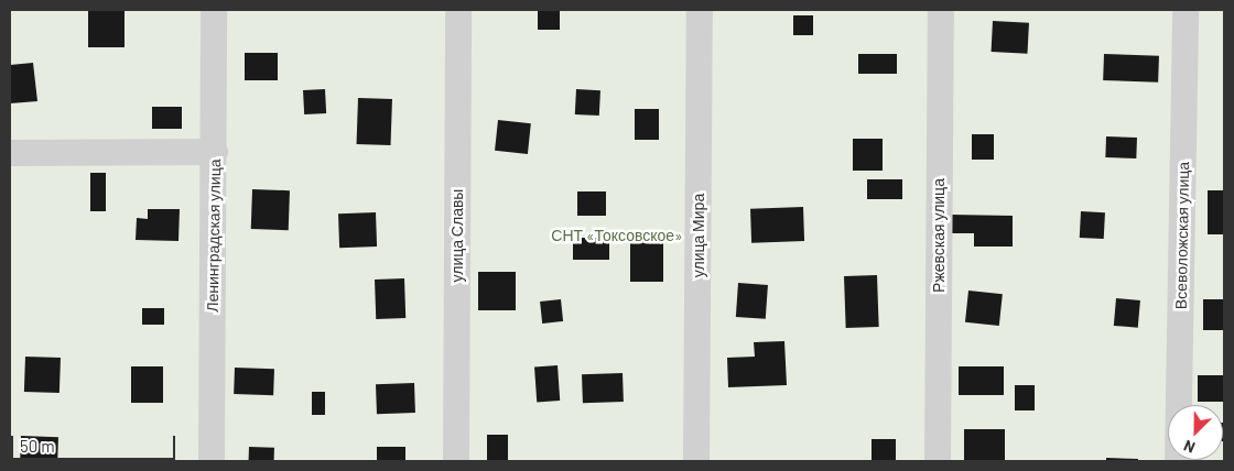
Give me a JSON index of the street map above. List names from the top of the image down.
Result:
{
  "streets": {
    "street": [
      "Ленинградская улица",
      "улица Славы",
      "улица Мира",
      "Ржевская улица",
      "Всеволожская улица"
    ]
  },
  "parks": ["СНТ «Токсовское»"],
  "scale_bar": "50 m",
  "north": "bottom left"
}
